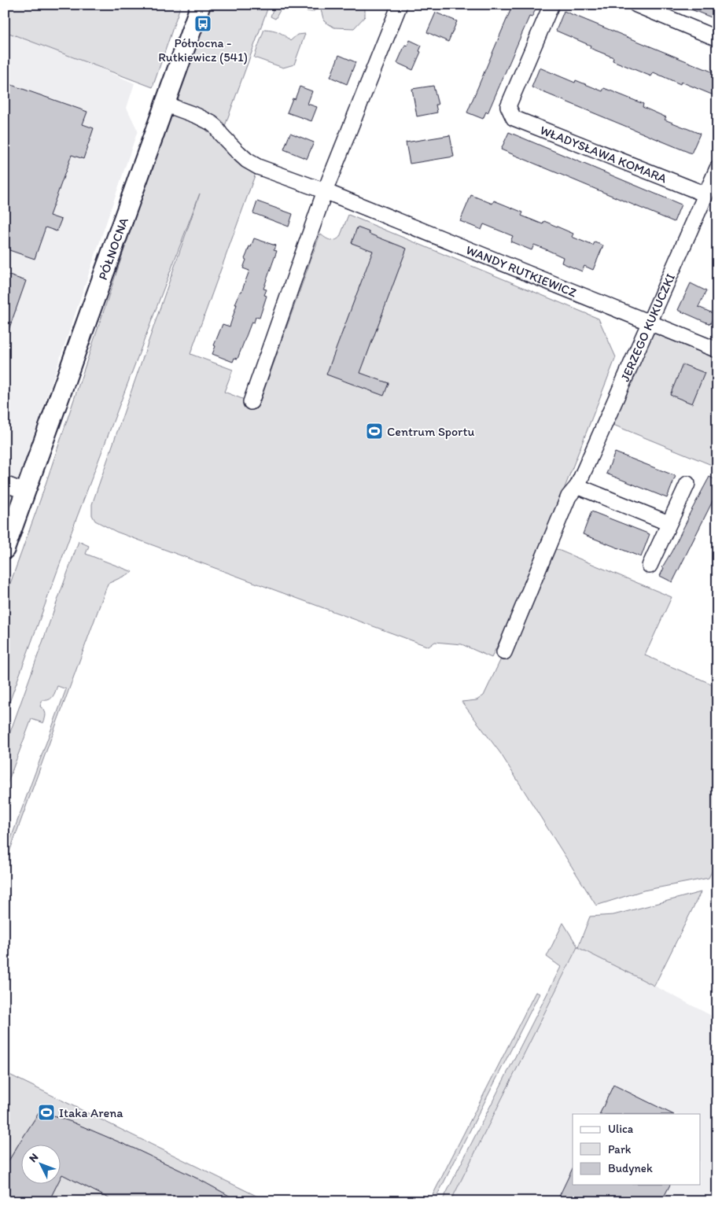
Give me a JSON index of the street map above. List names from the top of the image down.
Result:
{
  "streets": {
    "street": [
      "WŁADYSŁAWA KOMARA",
      "PÓŁNOCNA",
      "WANDY RUTKIEWICZ",
      "JERZEGO KUKUCZKI"
    ]
  },
  "crossings": [
    ["WŁADYSŁAWA KOMARA", "JERZEGO KUKUCZKI"],
    ["PÓŁNOCNA", "WANDY RUTKIEWICZ"],
    ["WANDY RUTKIEWICZ", "JERZEGO KUKUCZKI"]
  ],
  "places": {
    "bus stop": ["Północna - Rutkiewicz (541)"],
    "sports": ["Centrum Sportu", "Itaka Arena"]
  },
  "legend": ["Ulica", "Park", "Budynek"],
  "north": "top left"
}
